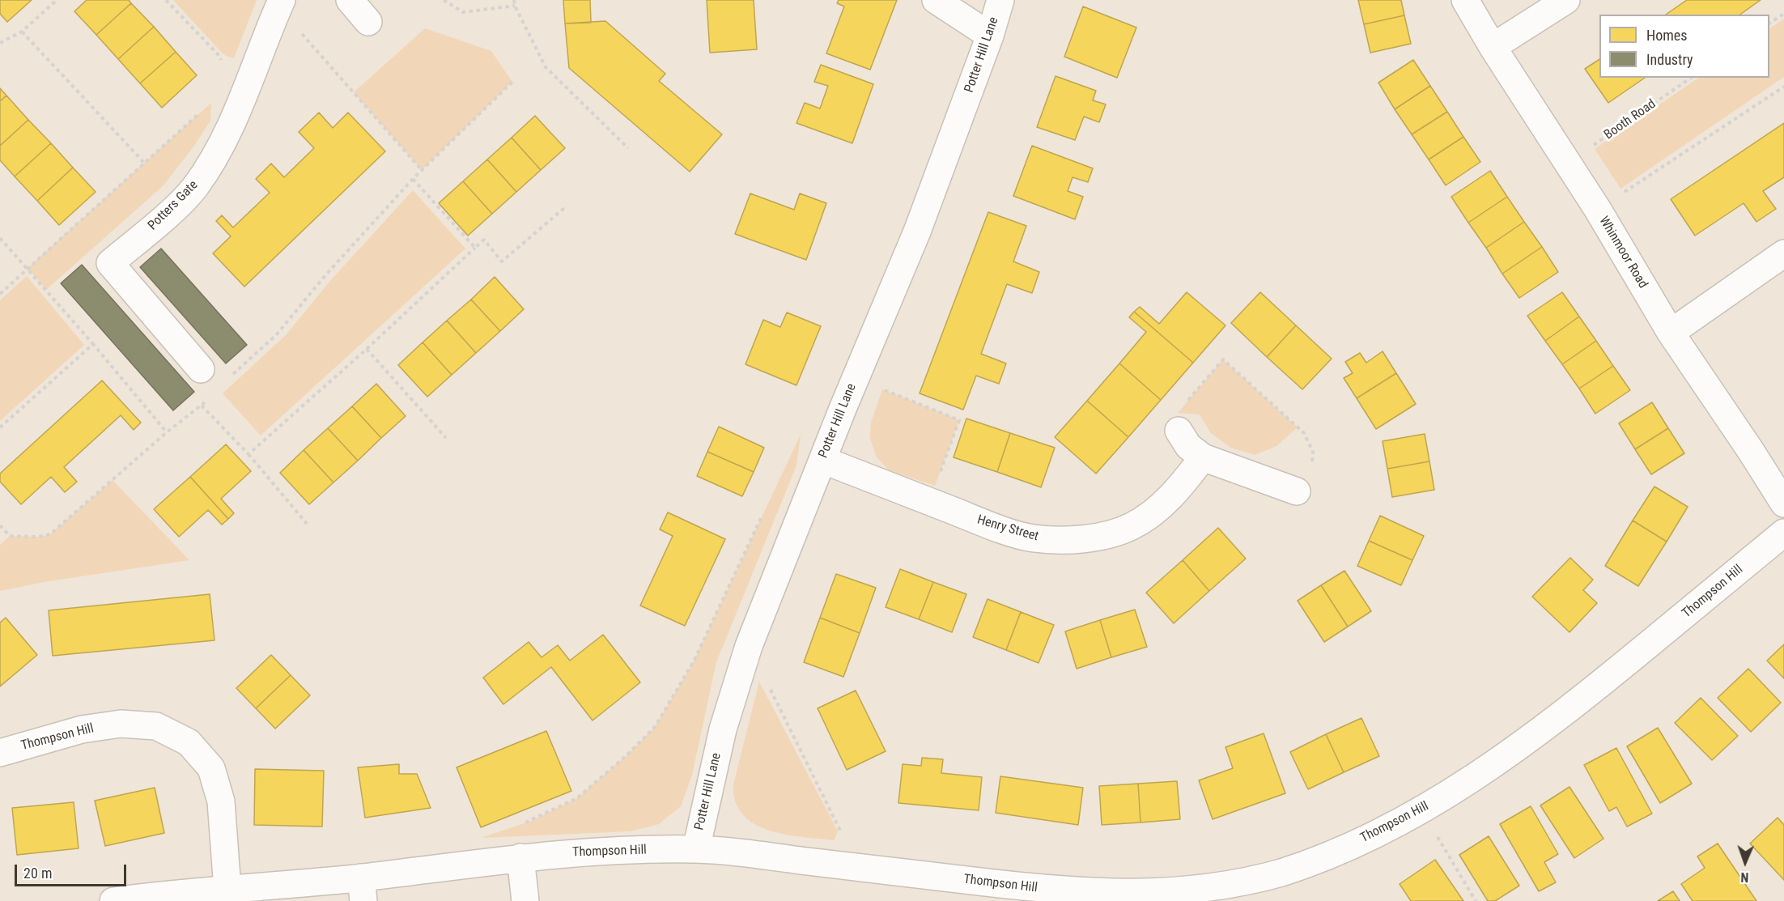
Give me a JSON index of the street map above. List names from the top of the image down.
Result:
{
  "streets": {
    "street": [
      "Potter Hill Lane",
      "Potters Gate",
      "Whinmoor Road",
      "Henry Street",
      "Thompson Hill"
    ],
    "path": ["Booth Road"]
  },
  "crossings": [
    ["Potter Hill Lane", "Henry Street"],
    ["Potter Hill Lane", "Thompson Hill"],
    ["Booth Road", "Whinmoor Road"]
  ],
  "legend": ["Homes", "Industry"],
  "scale_bar": "20 m",
  "north": "bottom"
}
